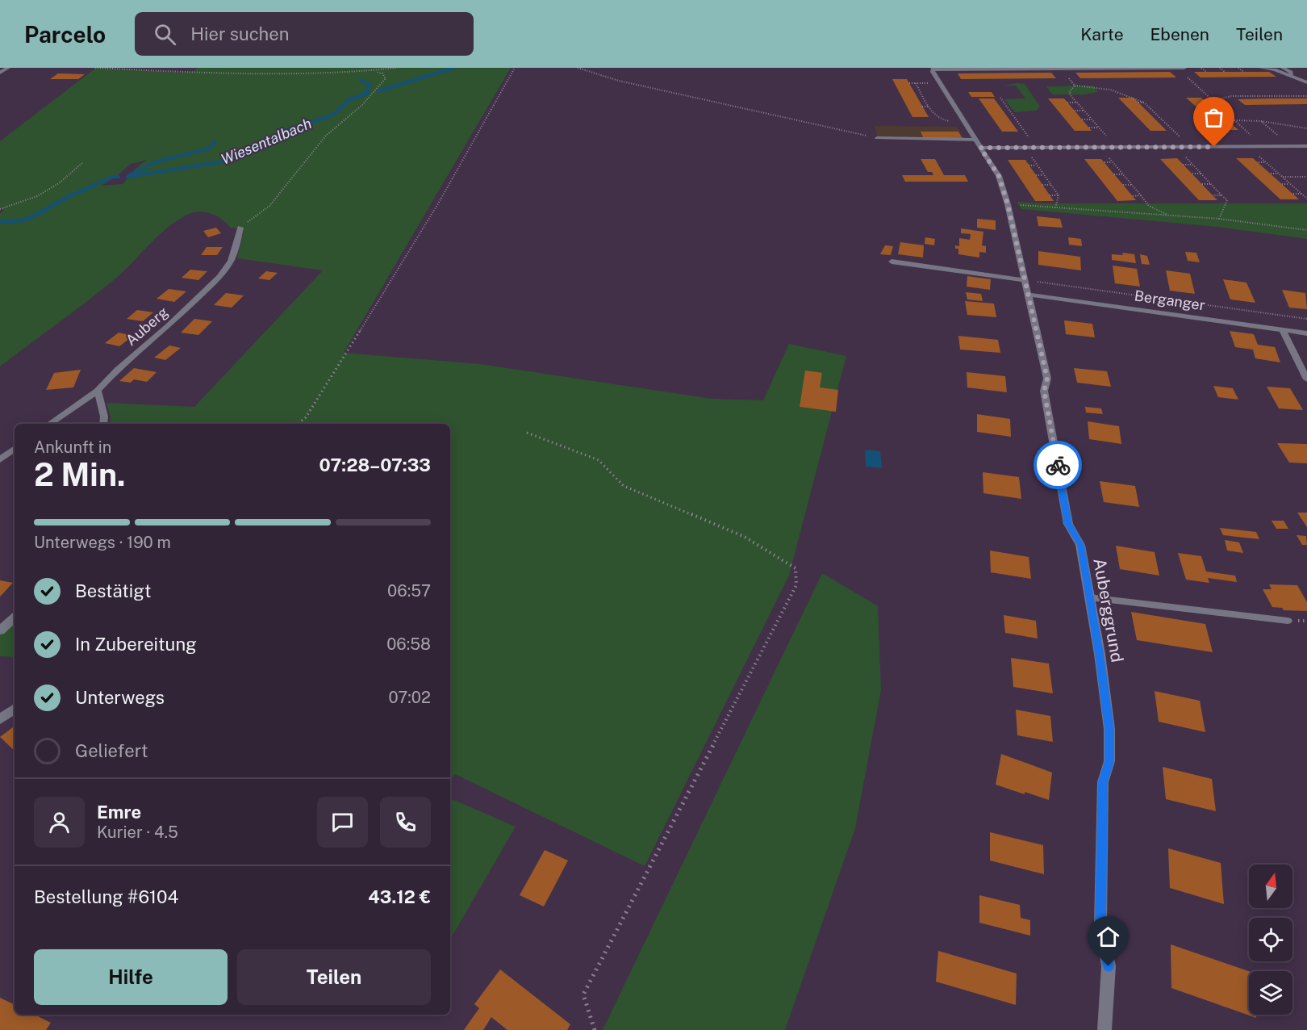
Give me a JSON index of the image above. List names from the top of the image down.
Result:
{
  "streets": {
    "street": ["Berganger", "Auberg", "Auberggrund"]
  },
  "crossings": [
    ["Berganger", "Auberggrund"]
  ],
  "water": ["Wiesentalbach"],
  "north": "top",
  "page": {
    "header": "Parcelo",
    "search": "Hier suchen",
    "nav": ["Karte", "Ebenen", "Teilen"],
    "heading": ["2 Min.", "Ankunft in", "07:28–07:33"],
    "panel": [
      "Emre",
      "Kurier · 4.5",
      "Bestellung #6104",
      "43.12 €"
    ],
    "bar": "Unterwegs · 190 m",
    "list": [
      ["Bestätigt", "06:57"],
      ["In Zubereitung", "06:58"],
      ["Unterwegs", "07:02"],
      "Geliefert"
    ],
    "buttons": ["Hilfe", "Teilen"]
  }
}
